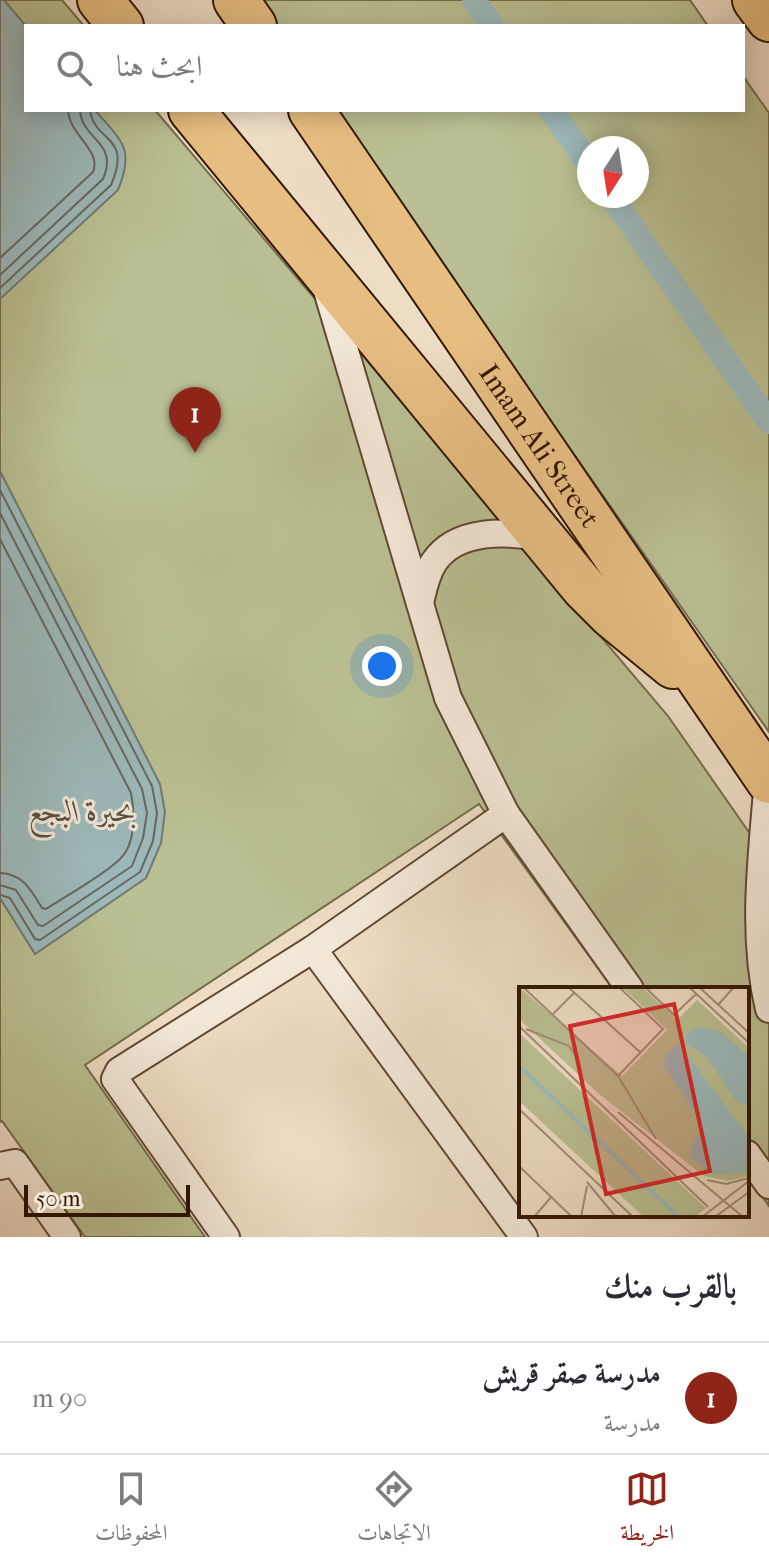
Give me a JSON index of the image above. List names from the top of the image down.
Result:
{
  "streets": {
    "highway": ["Imam Ali Street"]
  },
  "water": ["بحيرة البجع"],
  "scale_bar": "50 m",
  "north": "bottom",
  "page": {
    "search": "ابحث هنا",
    "pins": "1",
    "scale": "50 m",
    "heading": "بالقرب منك",
    "list": [
      {
        "mark": "1",
        "name": "مدرسة صقر قريش",
        "note": "مدرسة",
        "value": "90 m"
      }
    ],
    "nav": ["الخريطة", "الاتجاهات", "المحفوظات"]
  }
}
